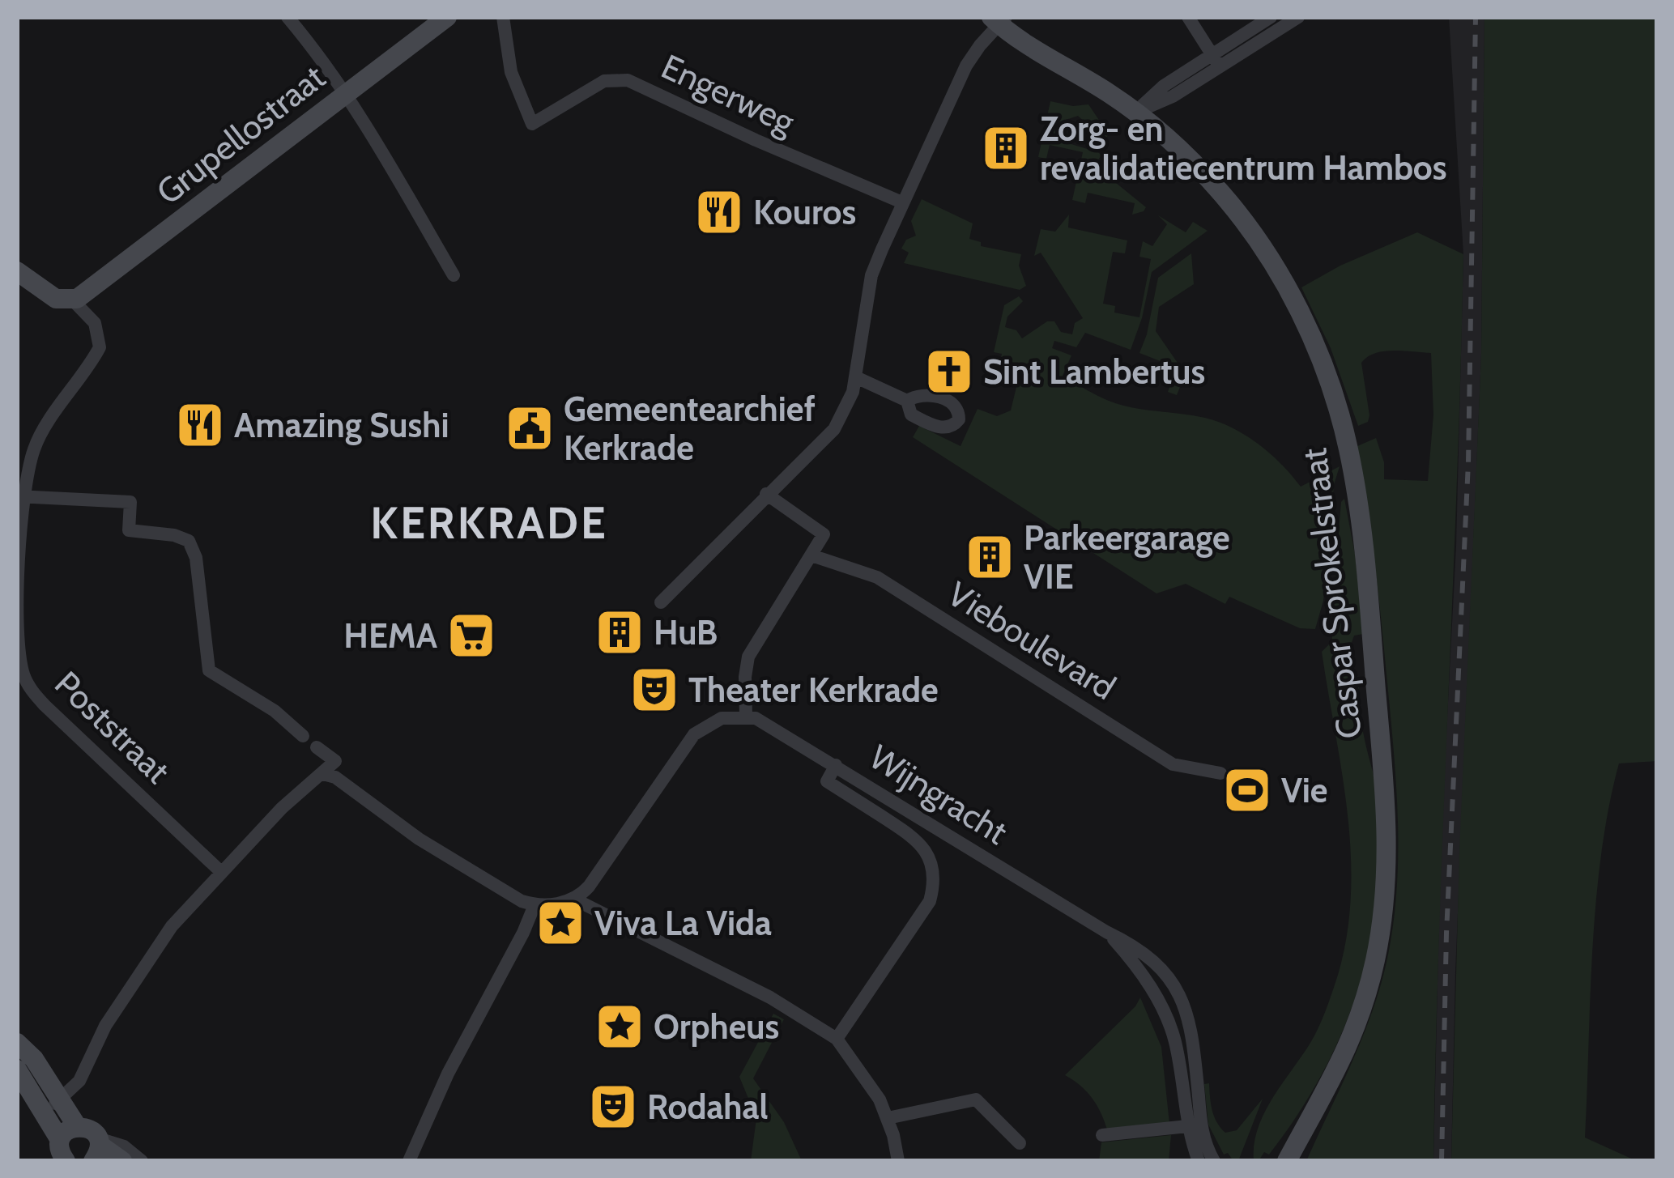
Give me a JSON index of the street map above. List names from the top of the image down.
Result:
{
  "streets": {
    "main road": ["Grupellostraat", "Caspar Sprokelstraat"],
    "street": [
      "Engerweg",
      "Vieboulevard",
      "Poststraat",
      "Wijngracht"
    ]
  },
  "crossings": [
    ["Grupellostraat", "Poststraat"]
  ],
  "districts": ["KERKRADE"],
  "places": {
    "building": ["Zorg- en revalidatiecentrum Hambos", "Parkeergarage VIE", "HuB"],
    "restaurant": ["Kouros", "Amazing Sushi"],
    "church": ["Sint Lambertus"],
    "public building": ["Gemeentearchief Kerkrade"],
    "supermarket": ["HEMA"],
    "theatre": ["Theater Kerkrade", "Rodahal"],
    "sports": ["Vie"],
    "place": ["Viva La Vida", "Orpheus"]
  }
}
